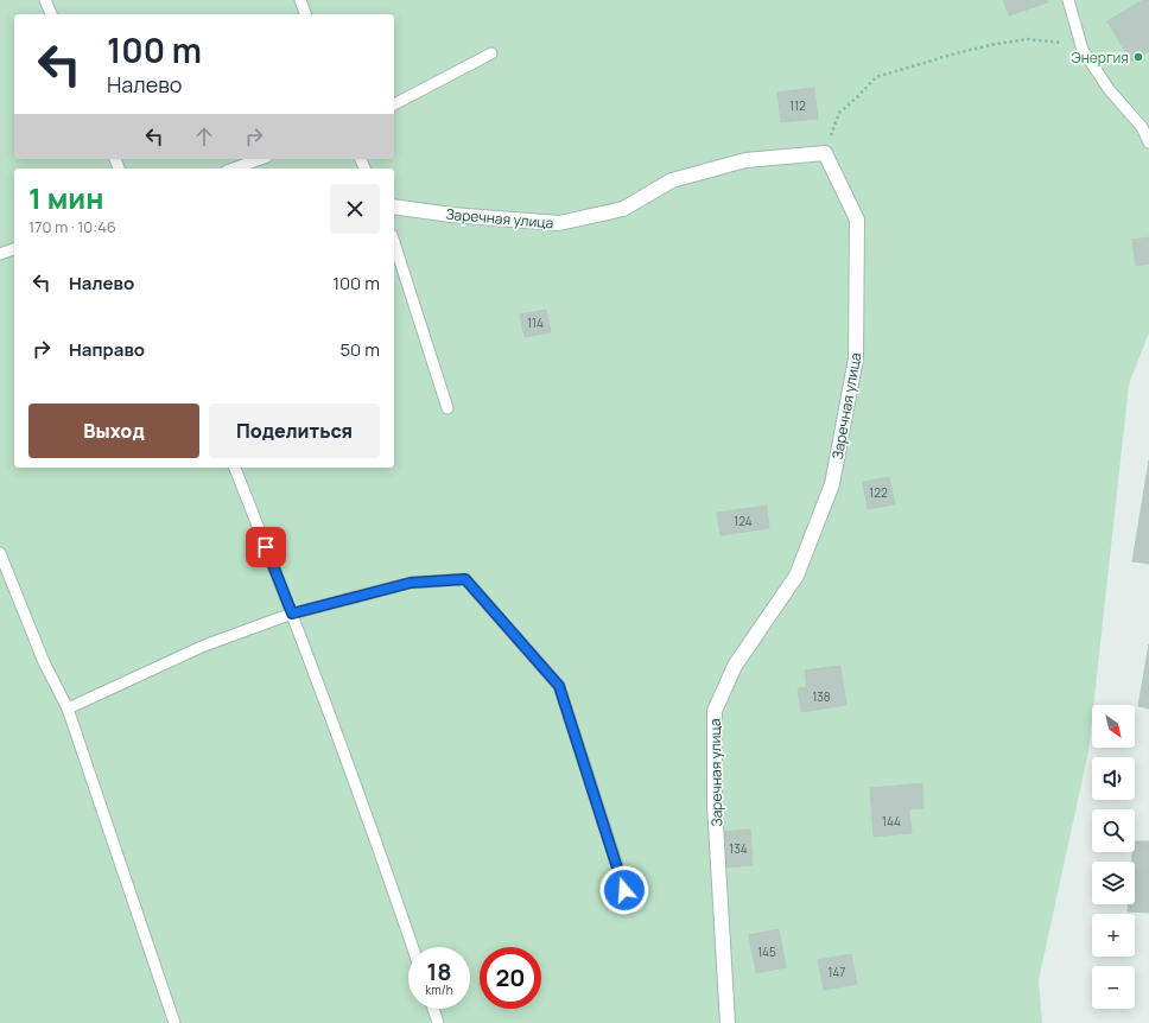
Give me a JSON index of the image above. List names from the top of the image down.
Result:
{
  "streets": {
    "street": ["Заречная улица"]
  },
  "places": ["Энергия"],
  "house_numbers": [
    "112",
    "114",
    "122",
    "124",
    "138",
    "144",
    "134",
    "145",
    "147"
  ],
  "north": "bottom right",
  "page": {
    "turn": ["100 m", "Налево"],
    "heading": ["1 мин", "170 m · 10:46"],
    "list": [
      {
        "name": "Налево",
        "value": "100 m"
      },
      {
        "name": "Направо",
        "value": "50 m"
      }
    ],
    "buttons": ["Выход", "Поделиться"],
    "map_buttons": ["+", "−"],
    "speed": "18 km/h",
    "limit": "20"
  }
}
